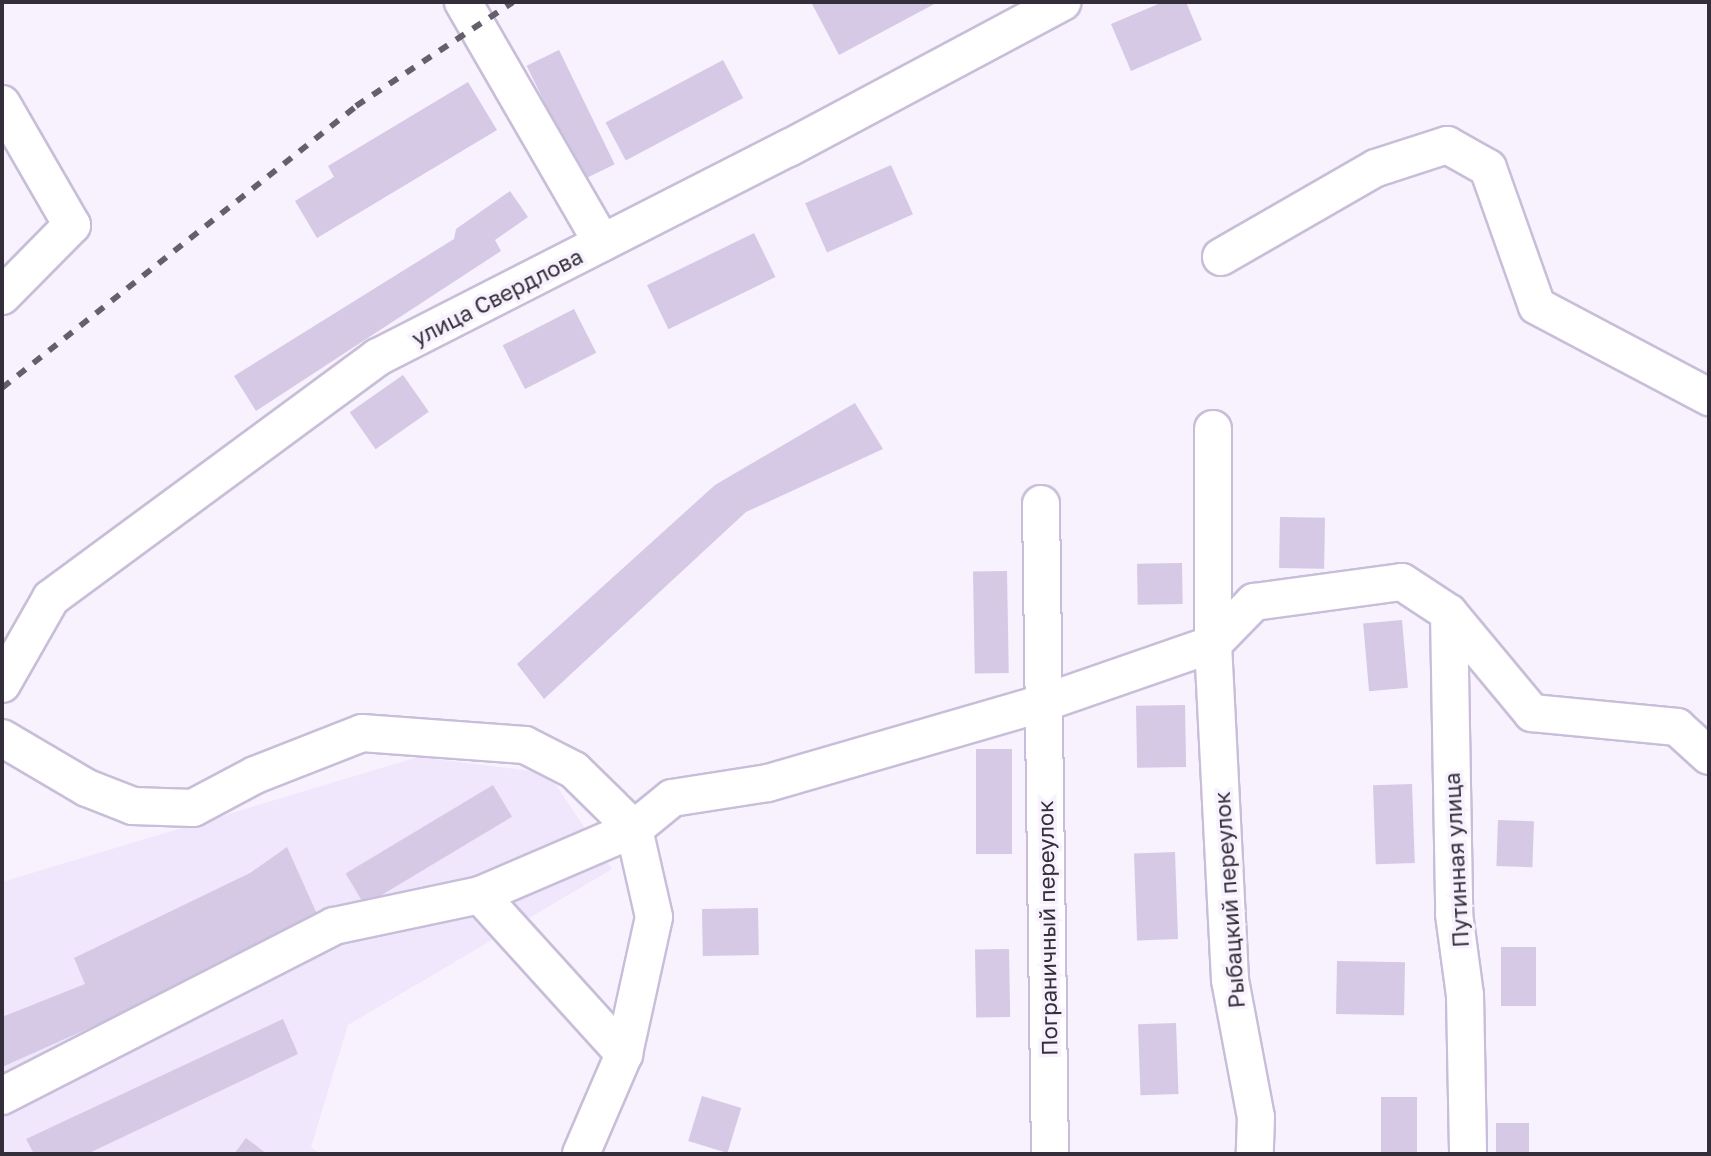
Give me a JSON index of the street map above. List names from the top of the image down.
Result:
{
  "streets": {
    "street": [
      "улица Свердлова",
      "Путинная улица",
      "Рыбацкий переулок",
      "Пограничный переулок"
    ]
  }
}
